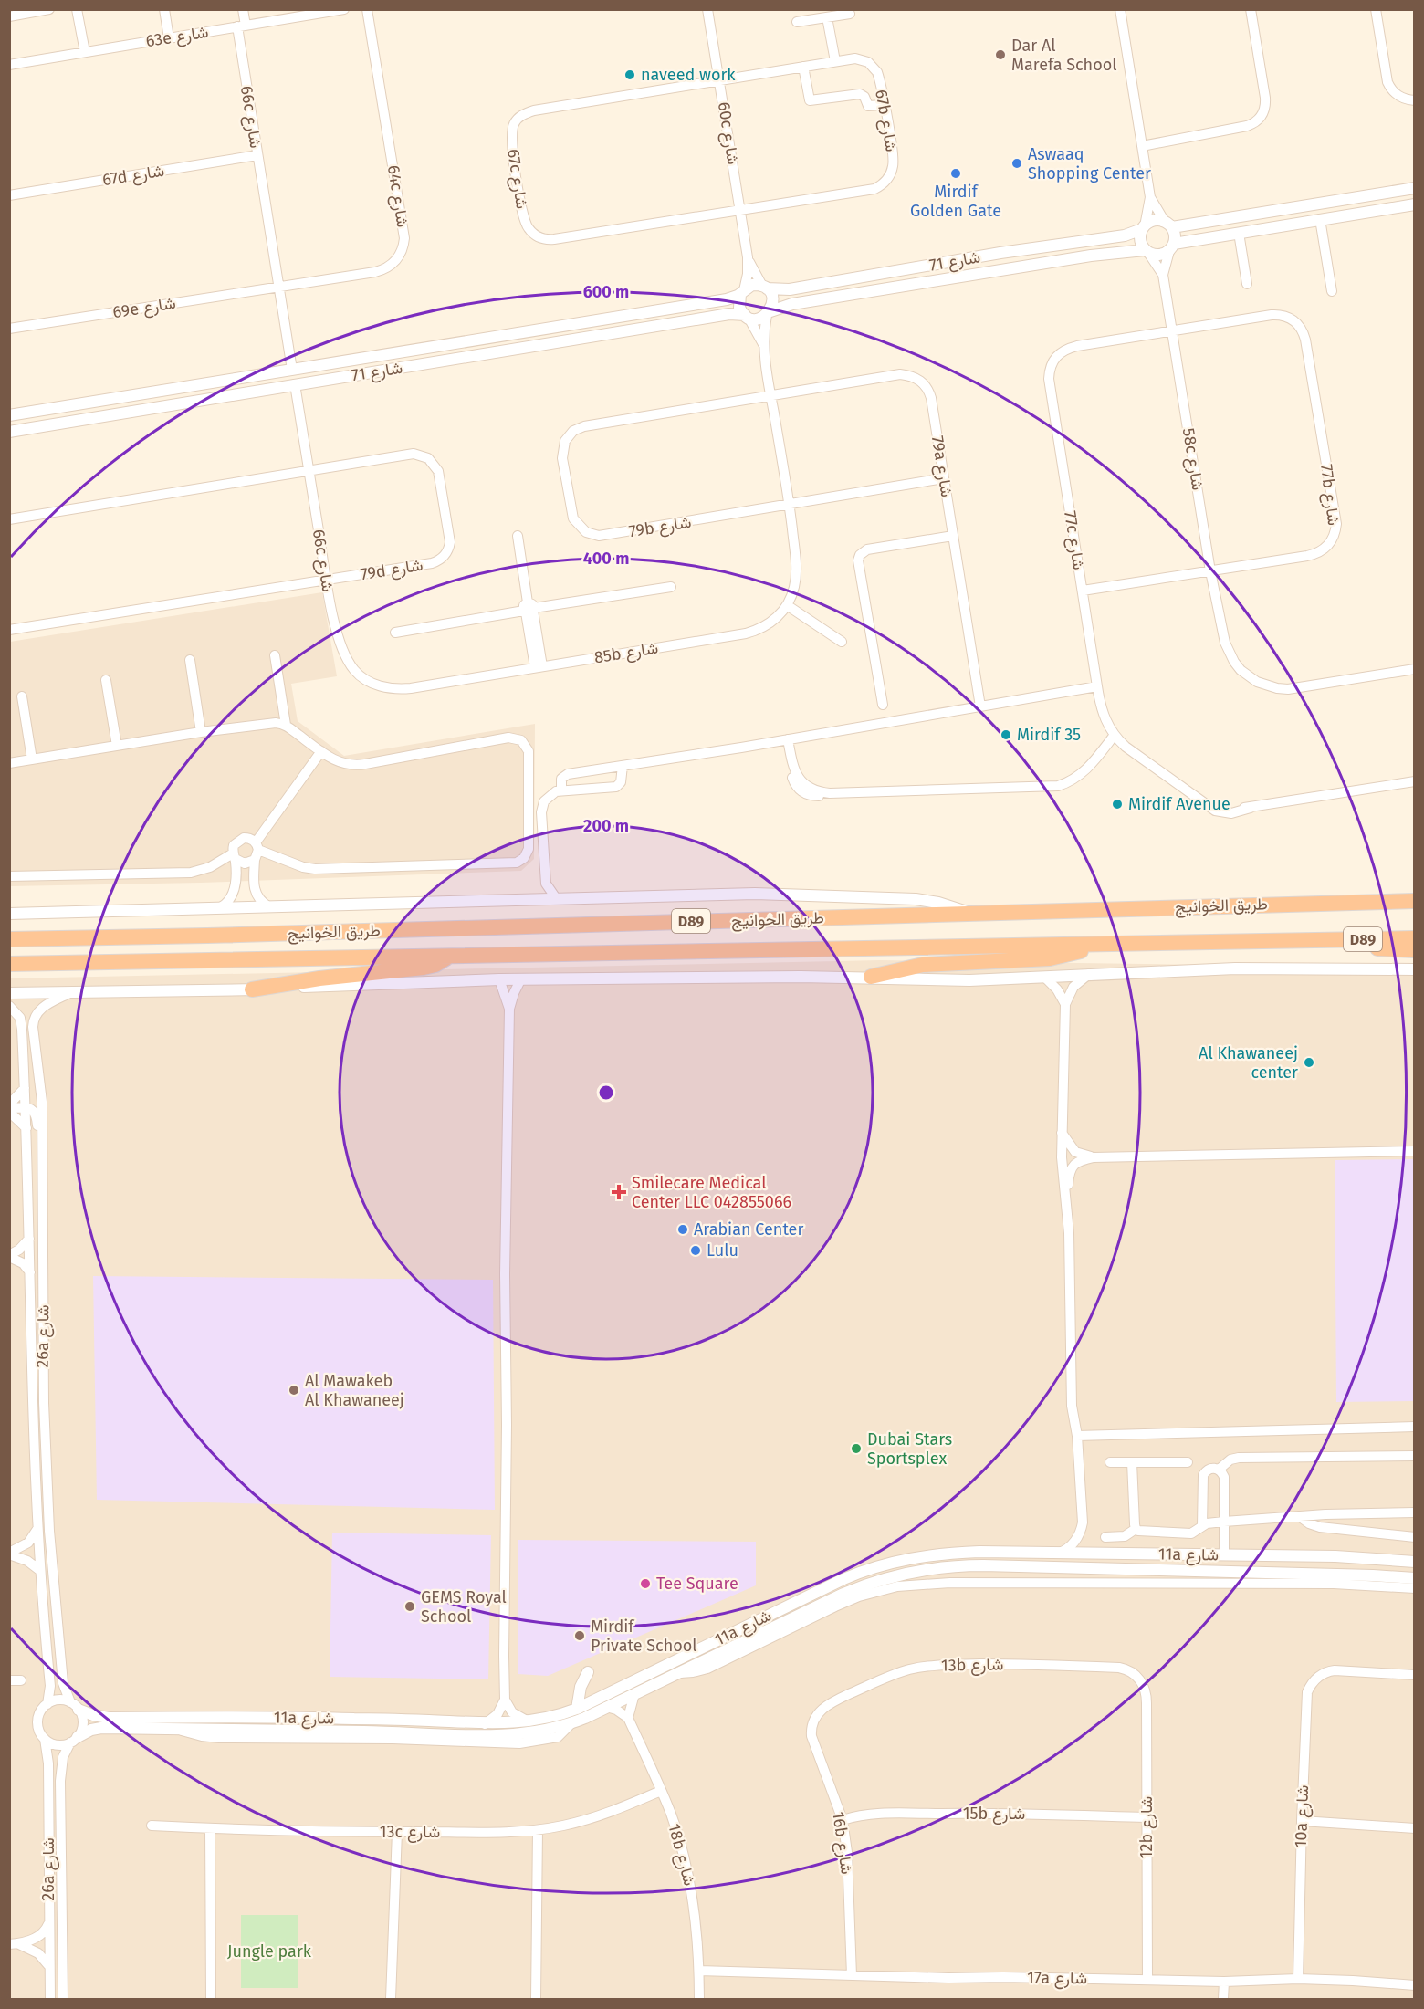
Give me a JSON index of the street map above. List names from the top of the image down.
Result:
{
  "streets": {
    "highway": ["طريق الخوانيج", "D89"],
    "street": [
      "63e شارع",
      "66c شارع",
      "67b شارع",
      "60c شارع",
      "67d شارع",
      "67c شارع",
      "64c شارع",
      "شارع 71",
      "69e شارع",
      "58c شارع",
      "79a شارع",
      "77b شارع",
      "79b شارع",
      "77c شارع",
      "79d شارع",
      "85b شارع",
      "26a شارع",
      "11a شارع",
      "13b شارع",
      "15b شارع",
      "10a شارع",
      "12b شارع",
      "13c شارع",
      "16b شارع",
      "18b شارع",
      "17a شارع"
    ]
  },
  "crossings": [
    ["63e شارع", "66c شارع"],
    ["66c شارع", "67d شارع"],
    ["66c شارع", "64c شارع"],
    ["66c شارع", "شارع 71"],
    ["66c شارع", "69e شارع"],
    ["66c شارع", "79d شارع"],
    ["66c شارع", "85b شارع"],
    ["67b شارع", "60c شارع"],
    ["67b شارع", "67c شارع"],
    ["60c شارع", "67c شارع"],
    ["60c شارع", "شارع 71"],
    ["64c شارع", "69e شارع"],
    ["شارع 71", "58c شارع"],
    ["58c شارع", "77b شارع"],
    ["58c شارع", "77c شارع"],
    ["79a شارع", "79b شارع"],
    ["77b شارع", "77c شارع"],
    ["79b شارع", "85b شارع"],
    ["26a شارع", "11a شارع"],
    ["13b شارع", "12b شارع"],
    ["13b شارع", "16b شارع"],
    ["15b شارع", "12b شارع"],
    ["15b شارع", "16b شارع"],
    ["10a شارع", "17a شارع"],
    ["12b شارع", "17a شارع"],
    ["13c شارع", "18b شارع"],
    ["16b شارع", "17a شارع"],
    ["18b شارع", "17a شارع"]
  ],
  "parks": ["Jungle park"],
  "places": {
    "other": [
      "Dar Al Marefa School",
      "naveed work",
      "Aswaaq Shopping Center",
      "Mirdif Golden Gate",
      "Mirdif 35",
      "Mirdif Avenue",
      "Al Khawaneej center",
      "Arabian Center",
      "Lulu",
      "Al Mawakeb Al Khawaneej",
      "Dubai Stars Sportsplex",
      "Tee Square",
      "GEMS Royal School",
      "Mirdif Private School"
    ],
    "health": ["Smilecare Medical Center LLC 042855066"]
  },
  "rings": ["600 m", "400 m", "200 m"]
}
